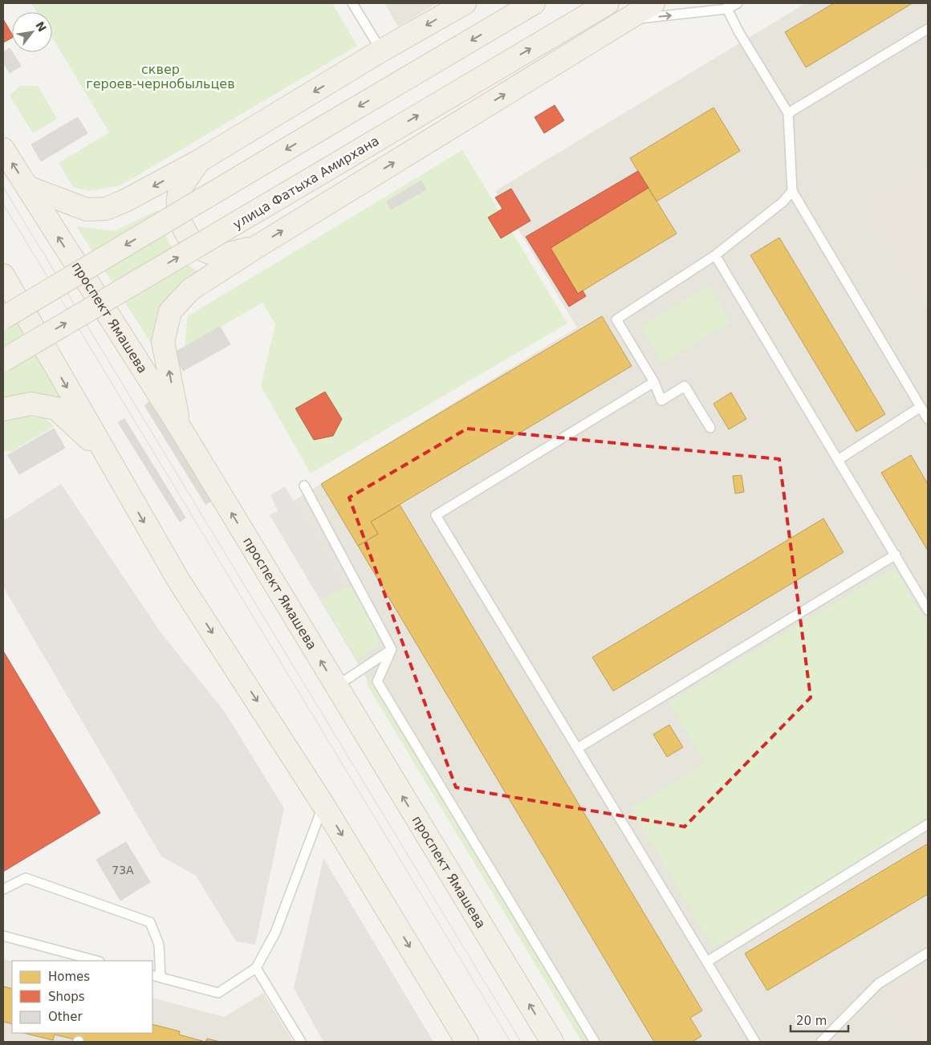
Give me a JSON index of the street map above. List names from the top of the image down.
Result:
{
  "streets": {
    "main road": ["улица Фатыха Амирхана", "проспект Ямашева"]
  },
  "parks": ["сквер героев-чернобыльцев"],
  "house_numbers": ["73А"],
  "legend": ["Homes", "Shops", "Other"],
  "scale_bar": "20 m",
  "north": "top right"
}
